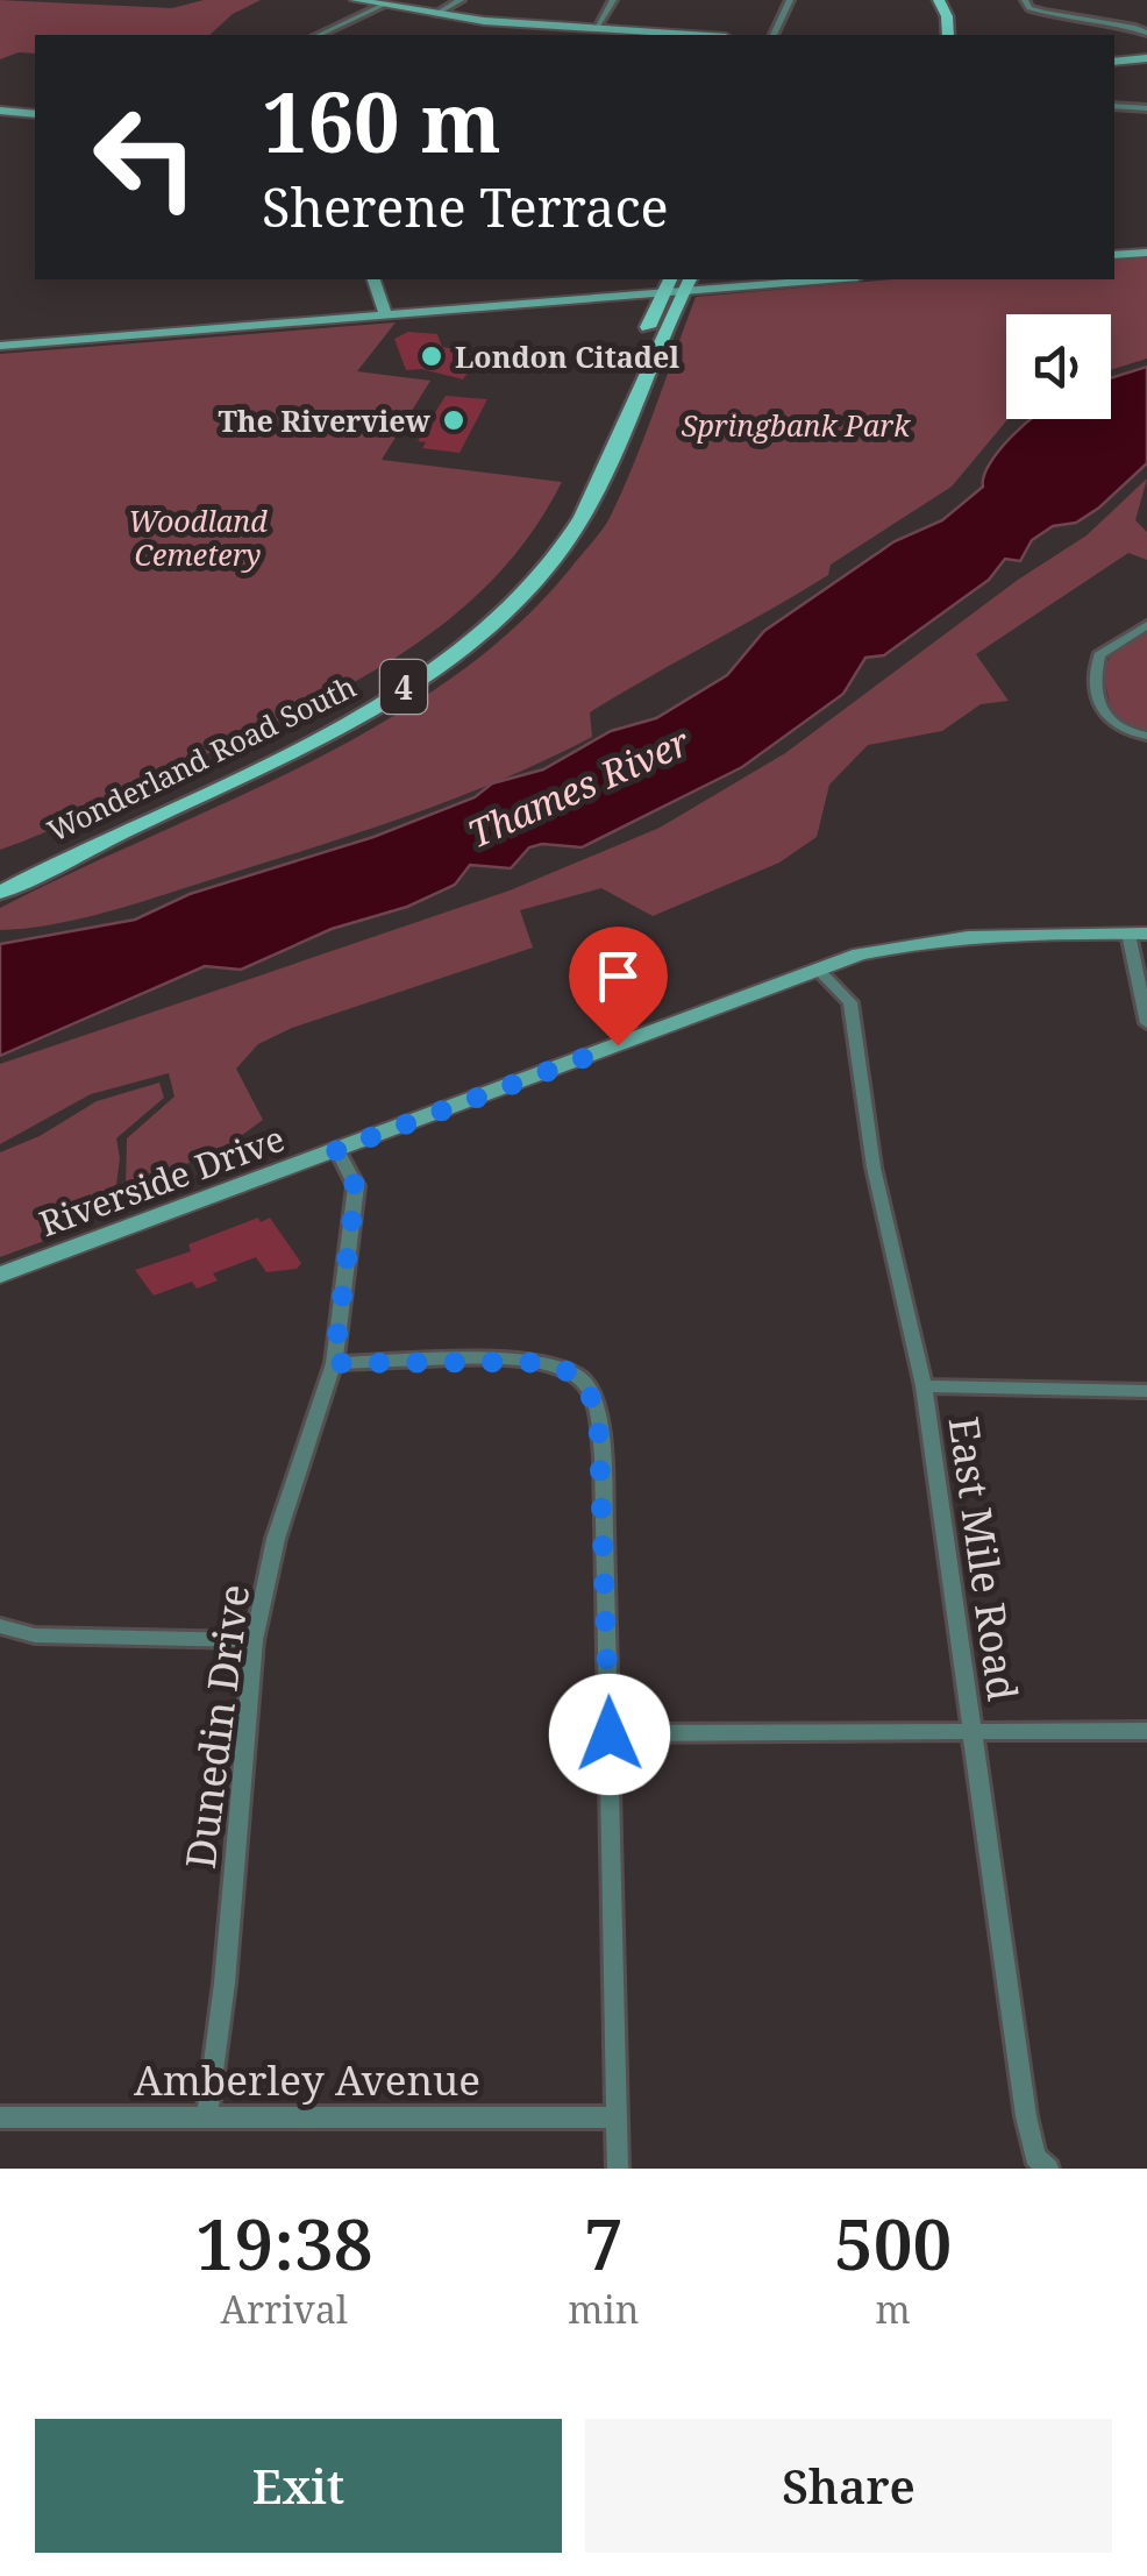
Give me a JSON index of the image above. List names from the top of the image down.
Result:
{
  "streets": {
    "main road": ["4", "Wonderland Road South", "Riverside Drive"],
    "street": ["East Mile Road", "Dunedin Drive", "Amberley Avenue"]
  },
  "crossings": [
    ["Riverside Drive", "East Mile Road"],
    ["Riverside Drive", "Dunedin Drive"],
    ["Dunedin Drive", "Amberley Avenue"]
  ],
  "water": ["Thames River"],
  "parks": ["Springbank Park", "Woodland Cemetery"],
  "places": ["London Citadel", "The Riverview"],
  "page": {
    "turn": ["160 m", "Sherene Terrace"],
    "eta": [
      "19:38",
      "Arrival",
      "7",
      "min",
      "500",
      "m"
    ],
    "buttons": ["Exit", "Share"]
  }
}
